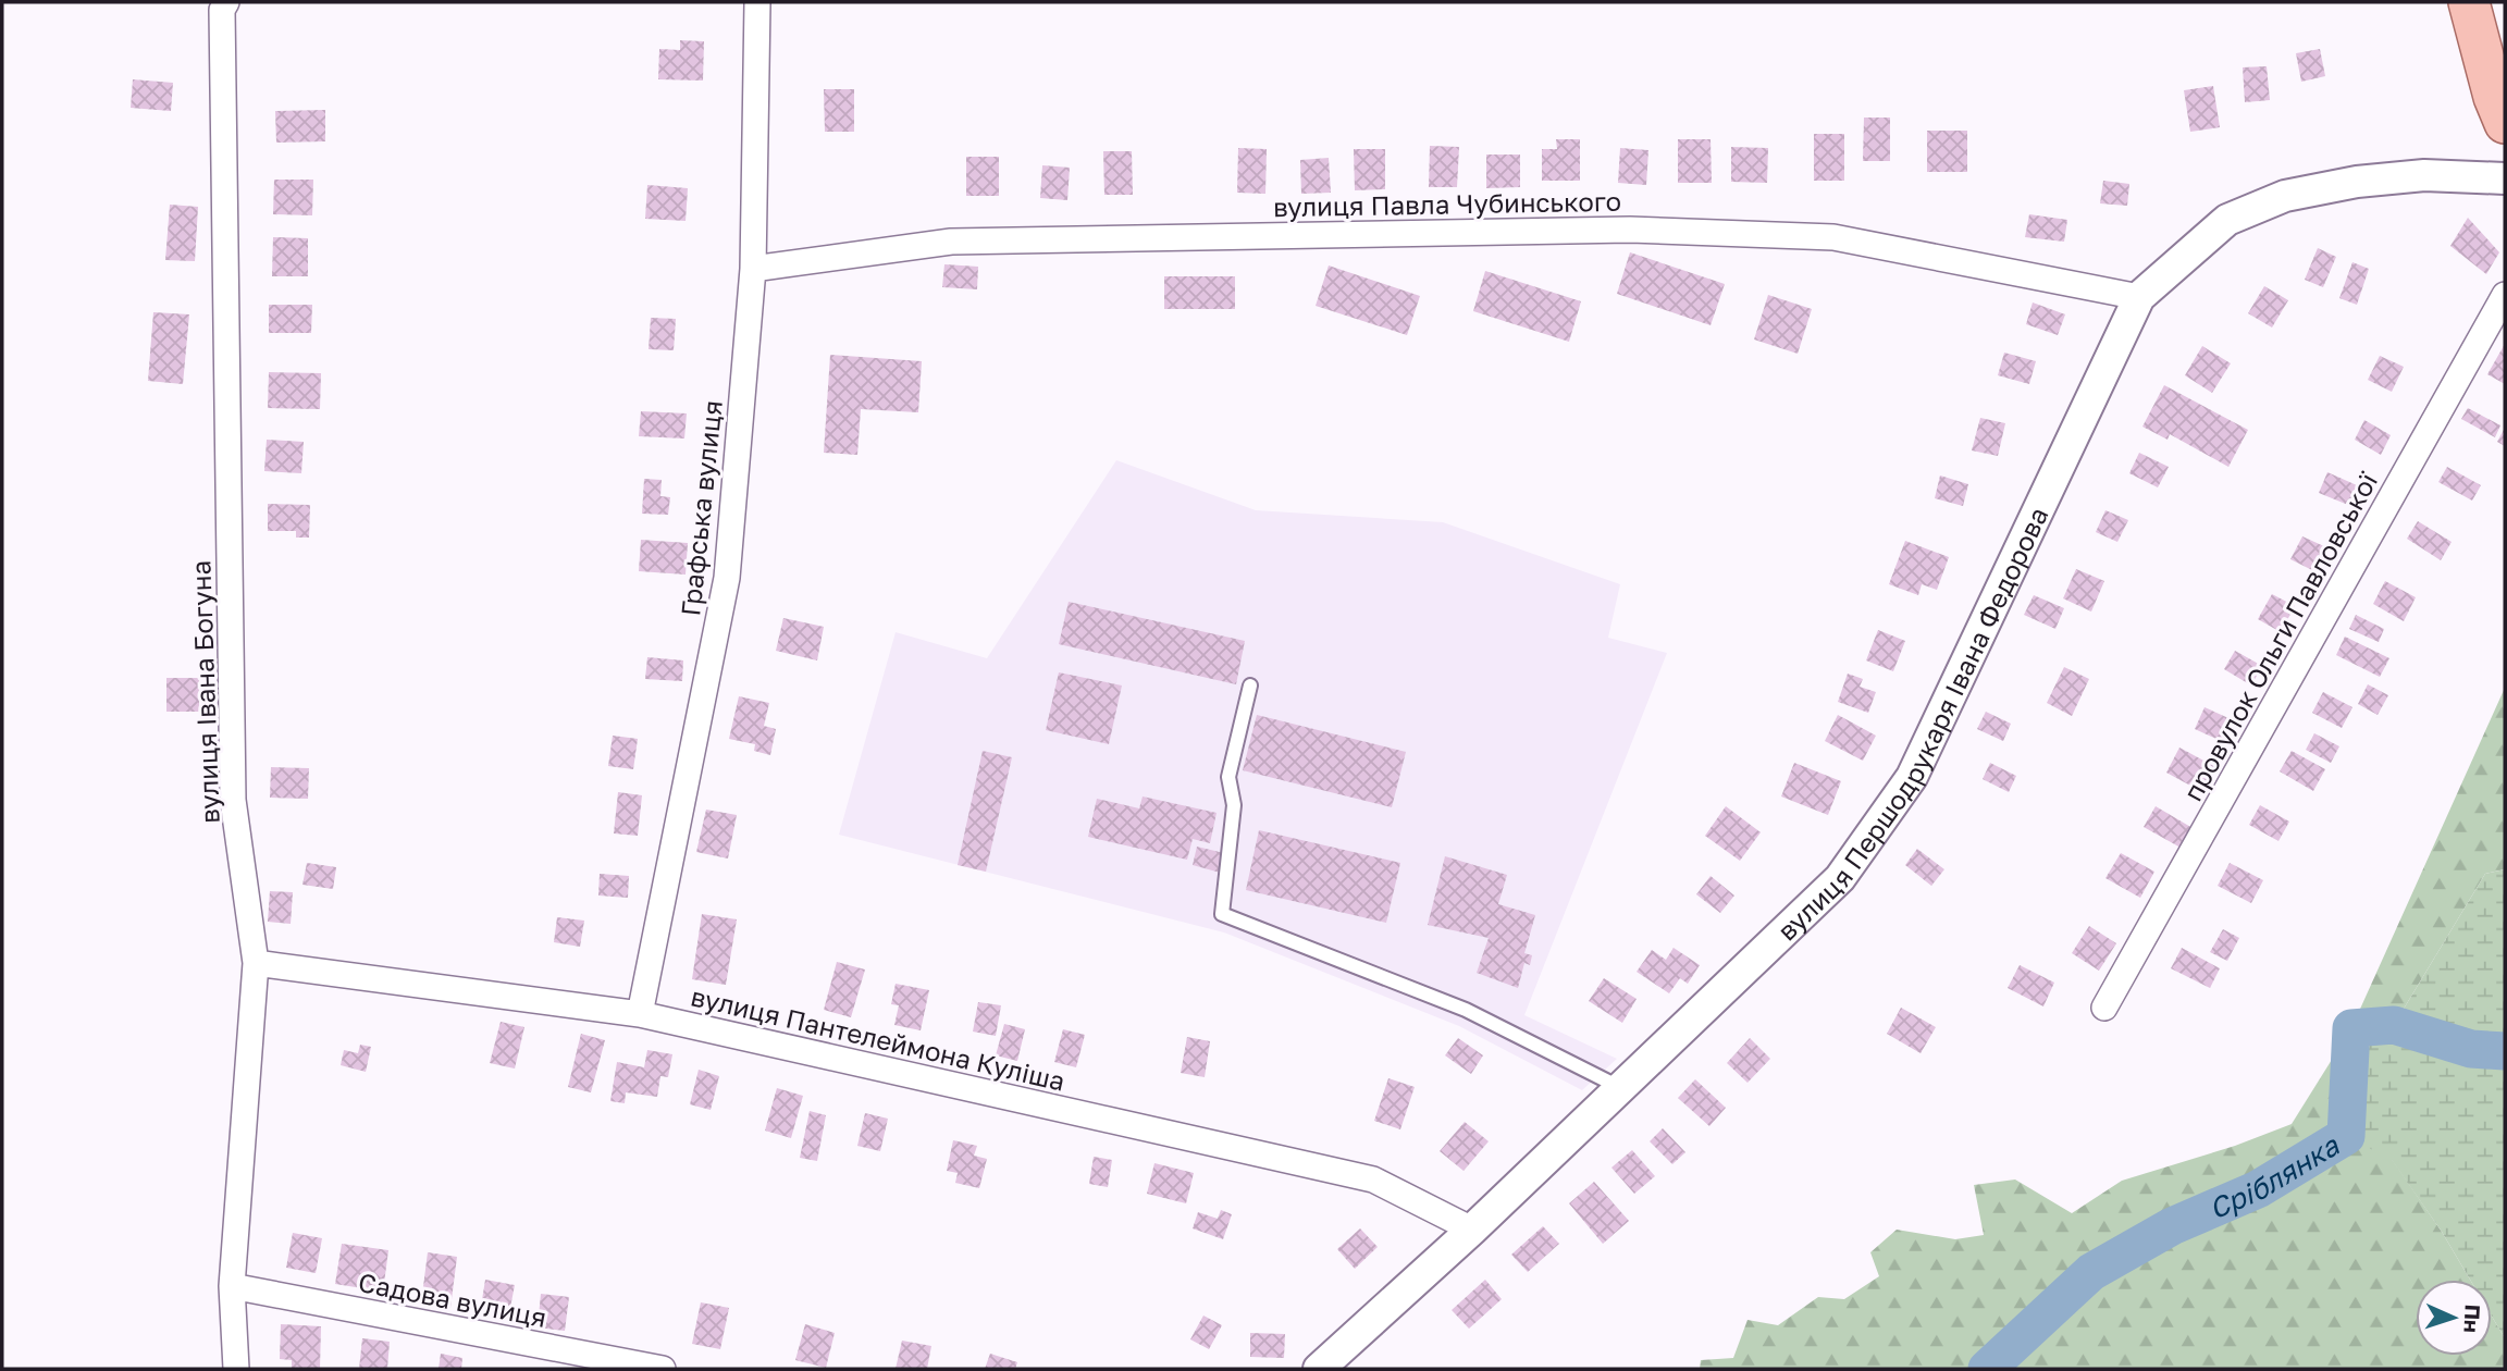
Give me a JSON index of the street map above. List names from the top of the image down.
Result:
{
  "streets": {
    "street": [
      "вулиця Павла Чубинського",
      "Графська вулиця",
      "провулок Ольги Павловської",
      "вулиця Івана Богуна",
      "вулиця Першодрукаря Івана Федорова",
      "вулиця Пантелеймона Куліша",
      "Садова вулиця"
    ]
  },
  "crossings": [
    ["вулиця Павла Чубинського", "Графська вулиця"],
    ["вулиця Павла Чубинського", "вулиця Першодрукаря Івана Федорова"],
    ["Графська вулиця", "вулиця Пантелеймона Куліша"],
    ["вулиця Івана Богуна", "вулиця Пантелеймона Куліша"],
    ["вулиця Івана Богуна", "Садова вулиця"],
    ["вулиця Першодрукаря Івана Федорова", "вулиця Пантелеймона Куліша"]
  ],
  "water": ["Сріблянка"],
  "north": "right"
}
